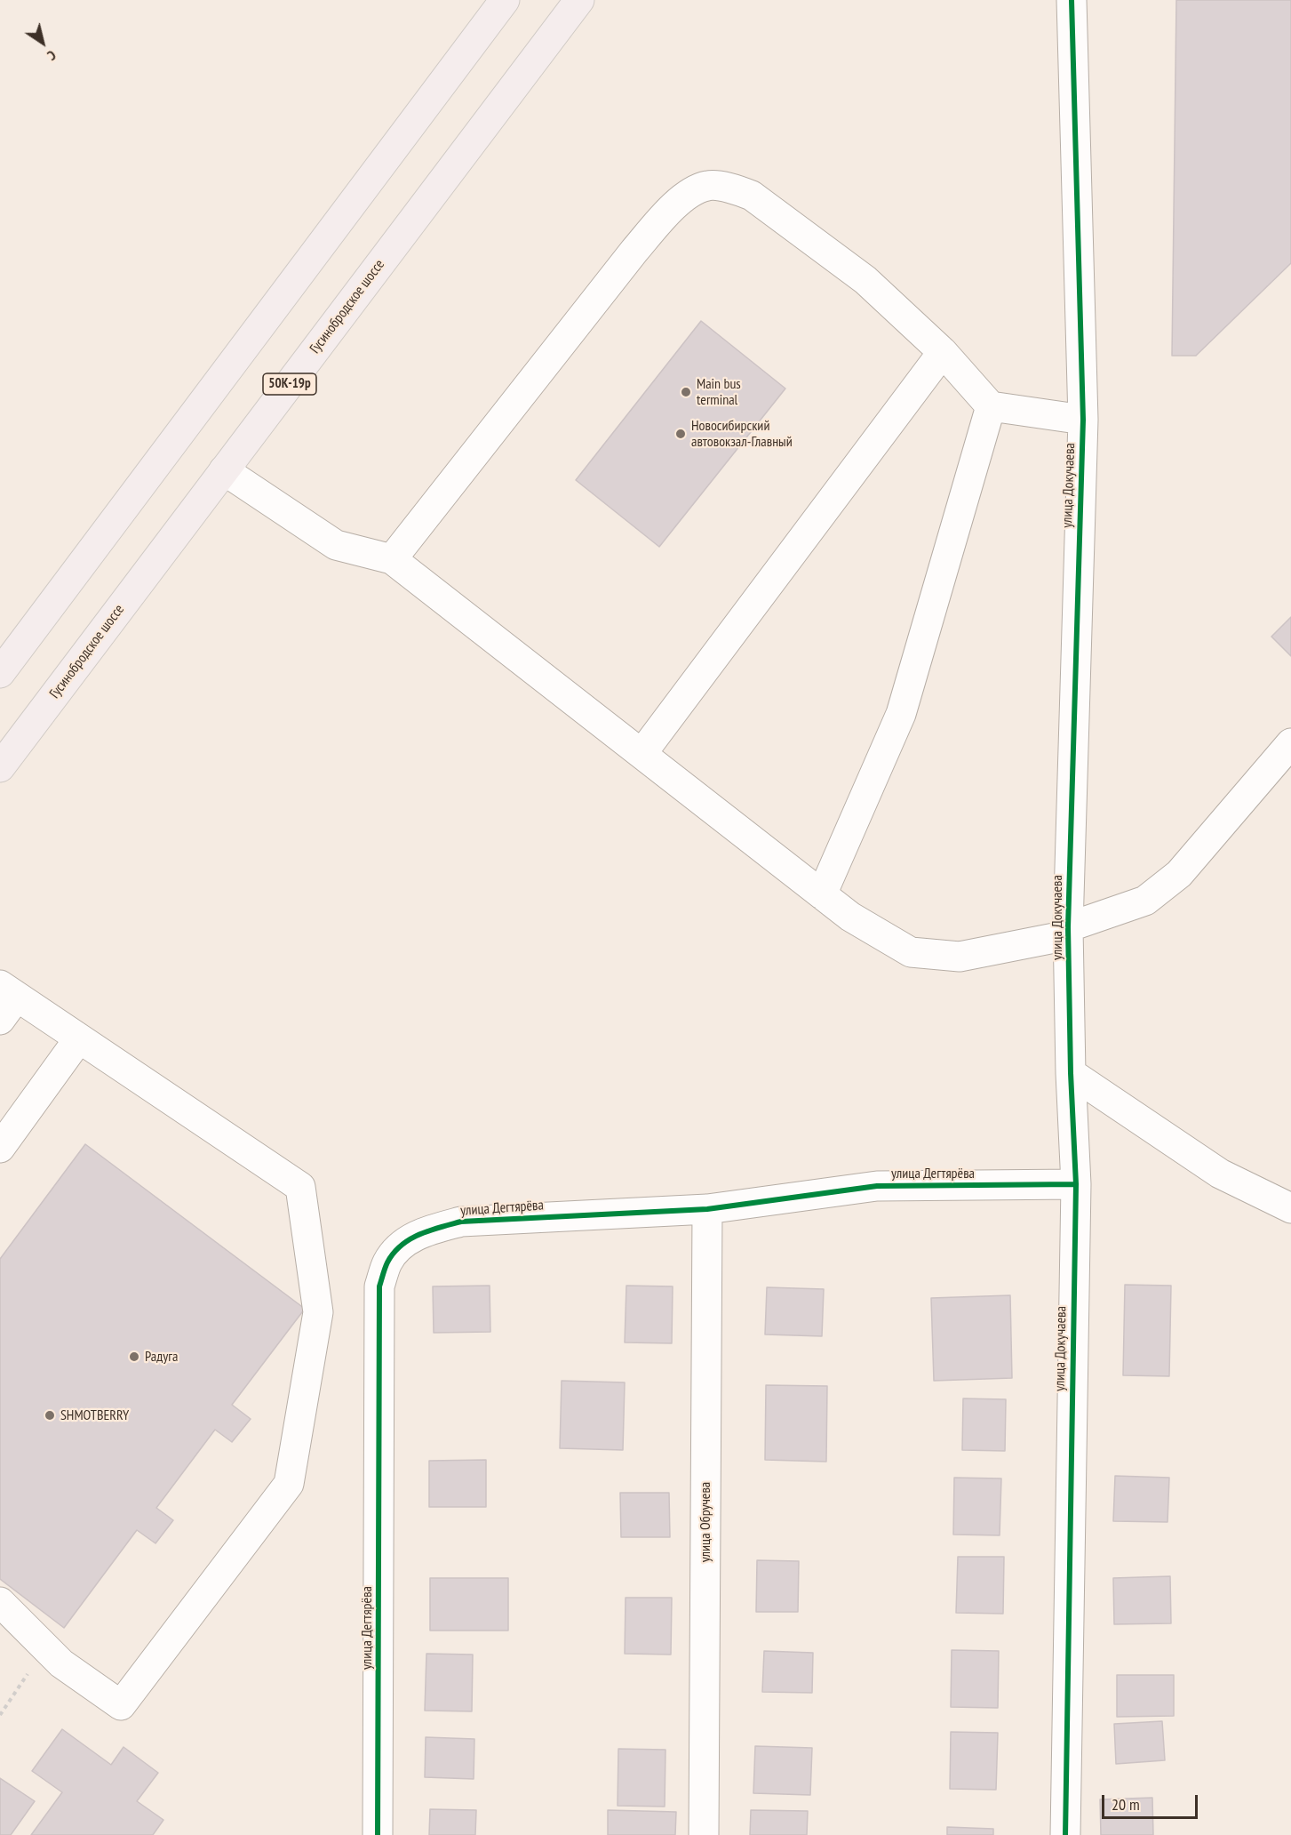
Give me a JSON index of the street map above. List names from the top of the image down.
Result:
{
  "streets": {
    "main road": ["Гусинобродское шоссе", "50К-19р"],
    "street": ["улица Докучаева", "улица Дегтярёва", "улица Обручева"]
  },
  "crossings": [
    ["улица Докучаева", "улица Дегтярёва"],
    ["улица Дегтярёва", "улица Обручева"]
  ],
  "places": [
    "Main bus terminal",
    "Новосибирский автовокзал-Главный",
    "Радуга",
    "SHMOTBERRY"
  ],
  "scale_bar": "20 m",
  "north": "bottom right"
}
